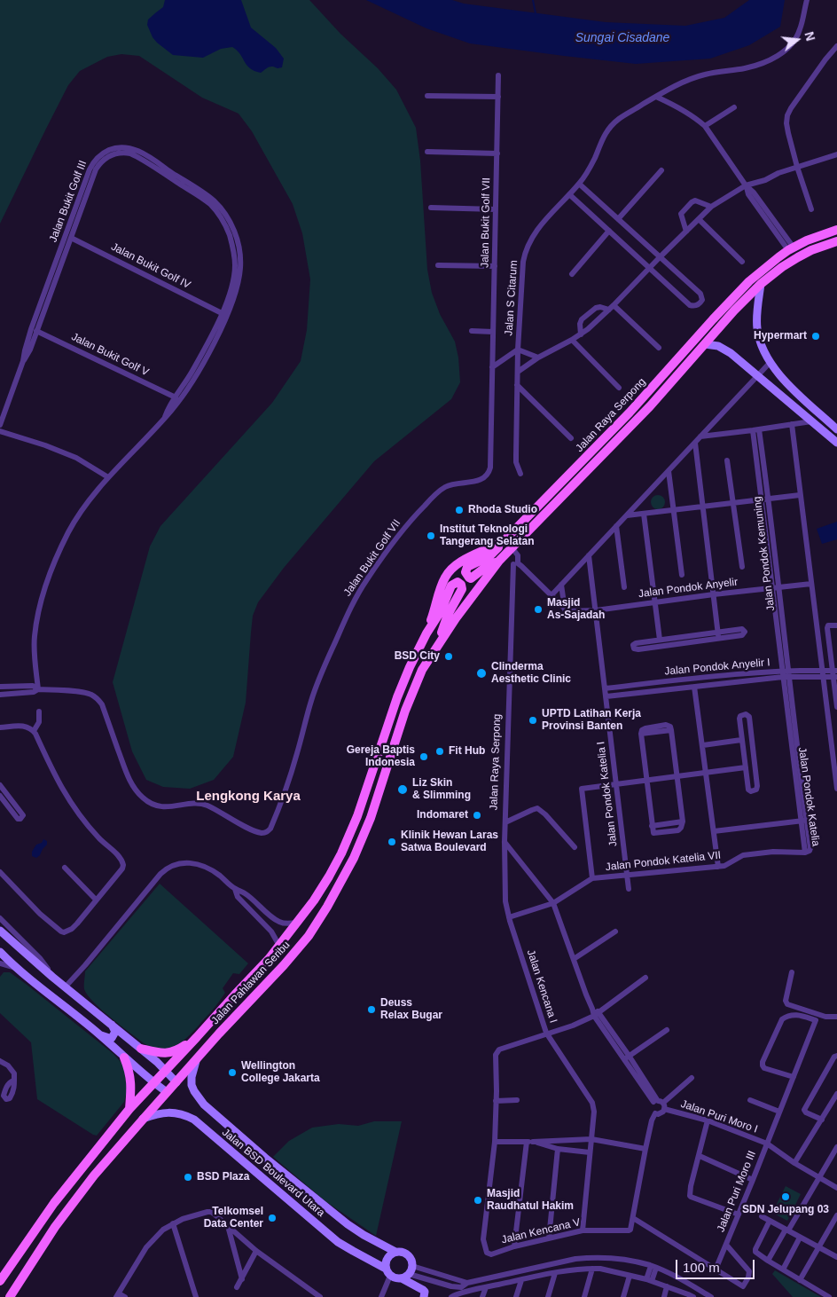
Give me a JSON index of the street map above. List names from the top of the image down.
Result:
{
  "streets": {
    "main road": ["Jalan Raya Serpong", "Jalan Pahlawan Seribu"],
    "street": [
      "Jalan Bukit Golf III",
      "Jalan Bukit Golf VII",
      "Jalan Bukit Golf IV",
      "Jalan S Citarum",
      "Jalan Bukit Golf V",
      "Jalan Pondok Kemuning",
      "Jalan Pondok Anyelir",
      "Jalan Pondok Anyelir I",
      "Jalan Pondok Katelia I",
      "Jalan Pondok Katelia",
      "Jalan Pondok Katelia VII",
      "Jalan Kencana I",
      "Jalan Puri Moro I",
      "Jalan BSD Boulevard Utara",
      "Jalan Puri Moro III",
      "Jalan Kencana V"
    ]
  },
  "crossings": [
    ["Jalan Bukit Golf III", "Jalan Bukit Golf VII"],
    ["Jalan Bukit Golf III", "Jalan Bukit Golf IV"],
    ["Jalan Bukit Golf III", "Jalan Bukit Golf V"],
    ["Jalan Raya Serpong", "Jalan Pahlawan Seribu"],
    ["Jalan Raya Serpong", "Jalan Kencana I"],
    ["Jalan Pondok Kemuning", "Jalan Pondok Anyelir"],
    ["Jalan Pondok Kemuning", "Jalan Pondok Anyelir I"],
    ["Jalan Pondok Kemuning", "Jalan Pondok Katelia"],
    ["Jalan Pondok Anyelir", "Jalan Pondok Katelia I"],
    ["Jalan Pondok Anyelir I", "Jalan Pondok Katelia I"],
    ["Jalan Pondok Anyelir I", "Jalan Pondok Katelia"],
    ["Jalan Pondok Katelia I", "Jalan Pondok Katelia VII"],
    ["Jalan Pondok Katelia", "Jalan Pondok Katelia VII"],
    ["Jalan Pahlawan Seribu", "Jalan BSD Boulevard Utara"],
    ["Jalan Kencana I", "Jalan Kencana V"],
    ["Jalan Puri Moro I", "Jalan Puri Moro III"]
  ],
  "districts": ["Lengkong Karya"],
  "water": ["Sungai Cisadane"],
  "places": [
    "Hypermart",
    "Rhoda Studio",
    "Institut Teknologi Tangerang Selatan",
    "Masjid As-Sajadah",
    "BSD City",
    "Clinderma Aesthetic Clinic",
    "UPTD Latihan Kerja Provinsi Banten",
    "Fit Hub",
    "Gereja Baptis Indonesia",
    "Liz Skin & Slimming",
    "Indomaret",
    "Klinik Hewan Laras Satwa Boulevard",
    "Deuss Relax Bugar",
    "Wellington College Jakarta",
    "BSD Plaza",
    "SDN Jelupang 03",
    "Masjid Raudhatul Hakim",
    "Telkomsel Data Center"
  ],
  "scale_bar": "100 m",
  "north": "right"
}
